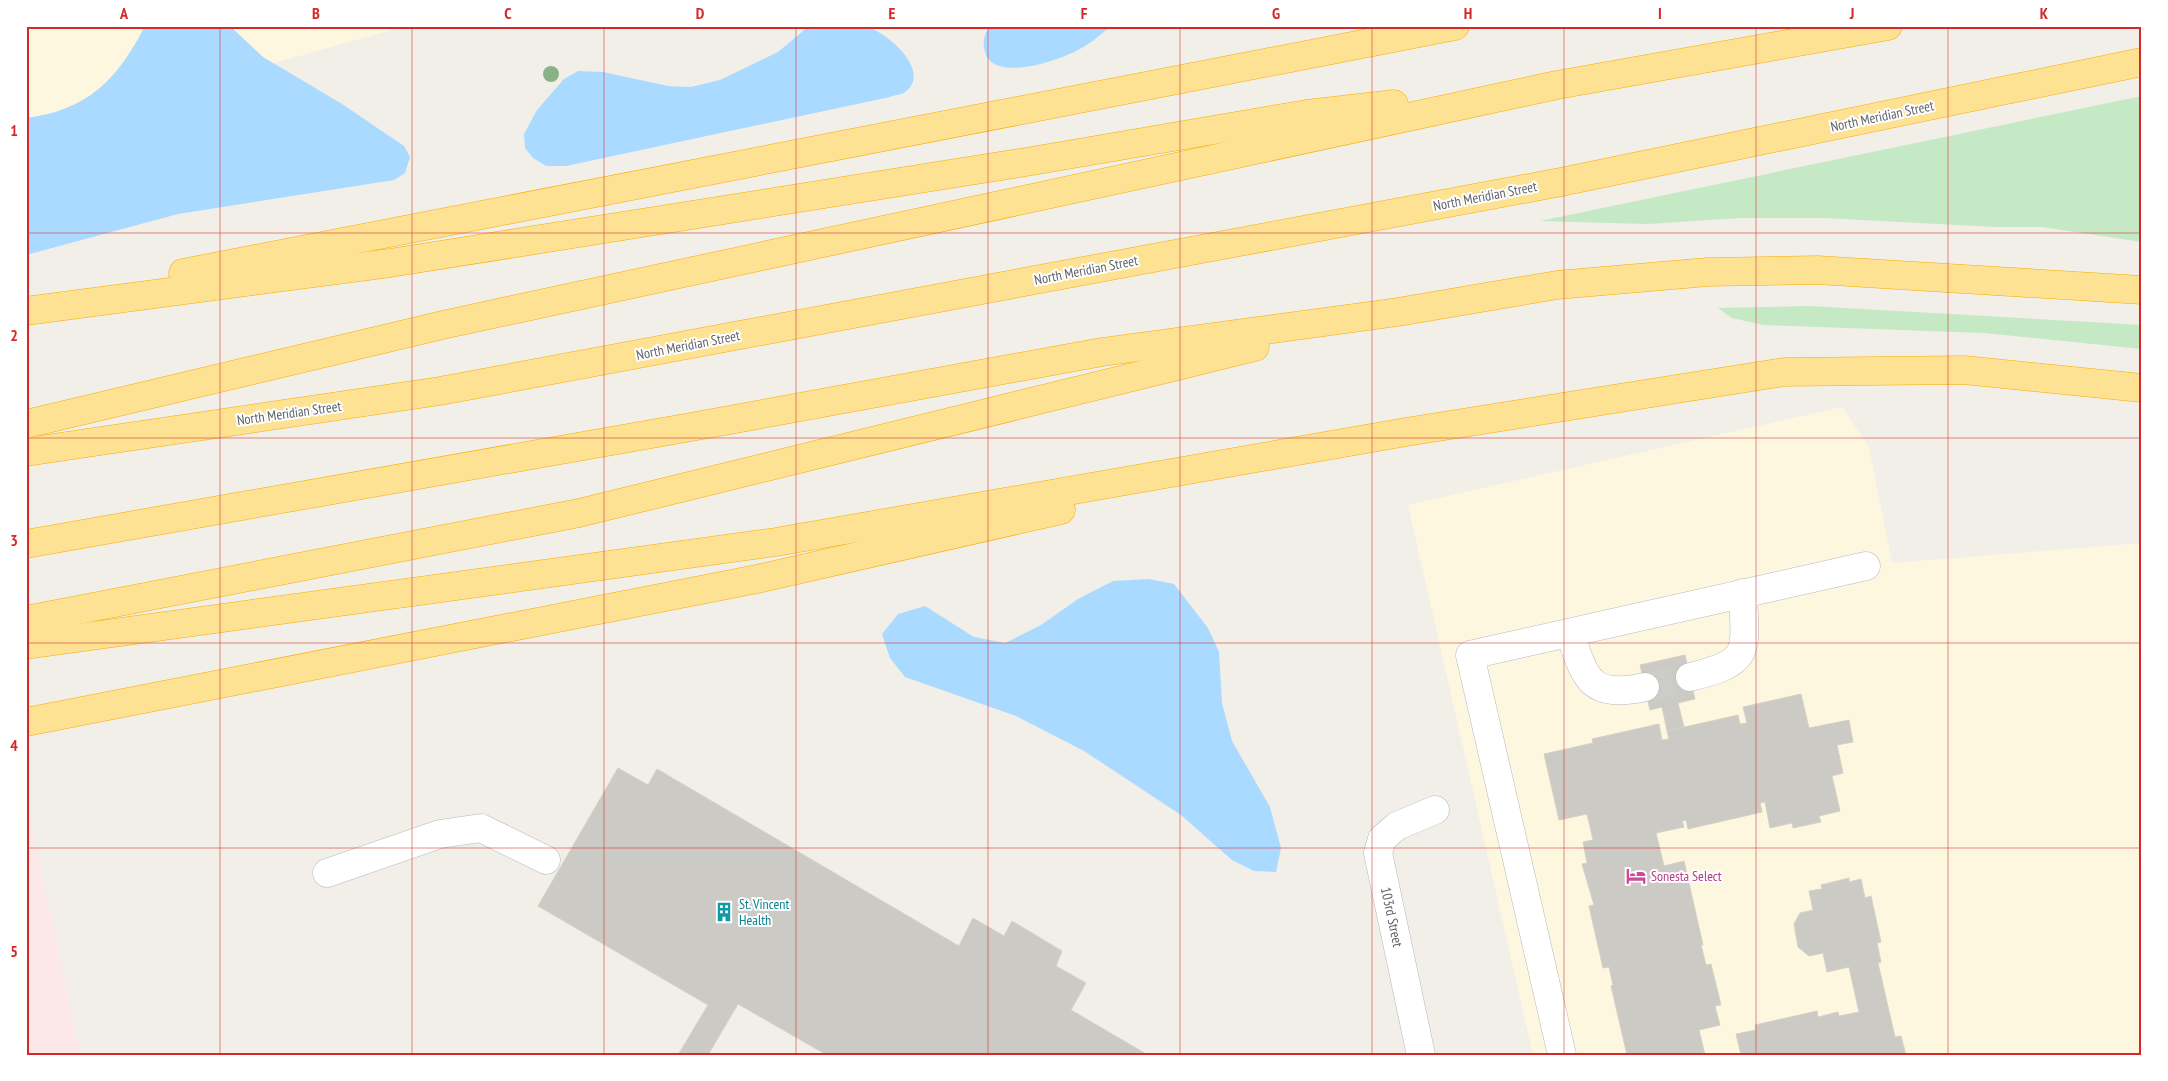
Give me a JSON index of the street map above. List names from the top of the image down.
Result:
{
  "streets": {
    "highway": ["North Meridian Street"],
    "street": ["103rd Street"]
  },
  "places": {
    "hotel": ["Sonesta Select"],
    "building": ["St. Vincent Health"]
  },
  "grid": {
    "columns": [
      "A",
      "B",
      "C",
      "D",
      "E",
      "F",
      "G",
      "H",
      "I",
      "J",
      "K"
    ],
    "rows": [
      "1",
      "2",
      "3",
      "4",
      "5"
    ]
  }
}
